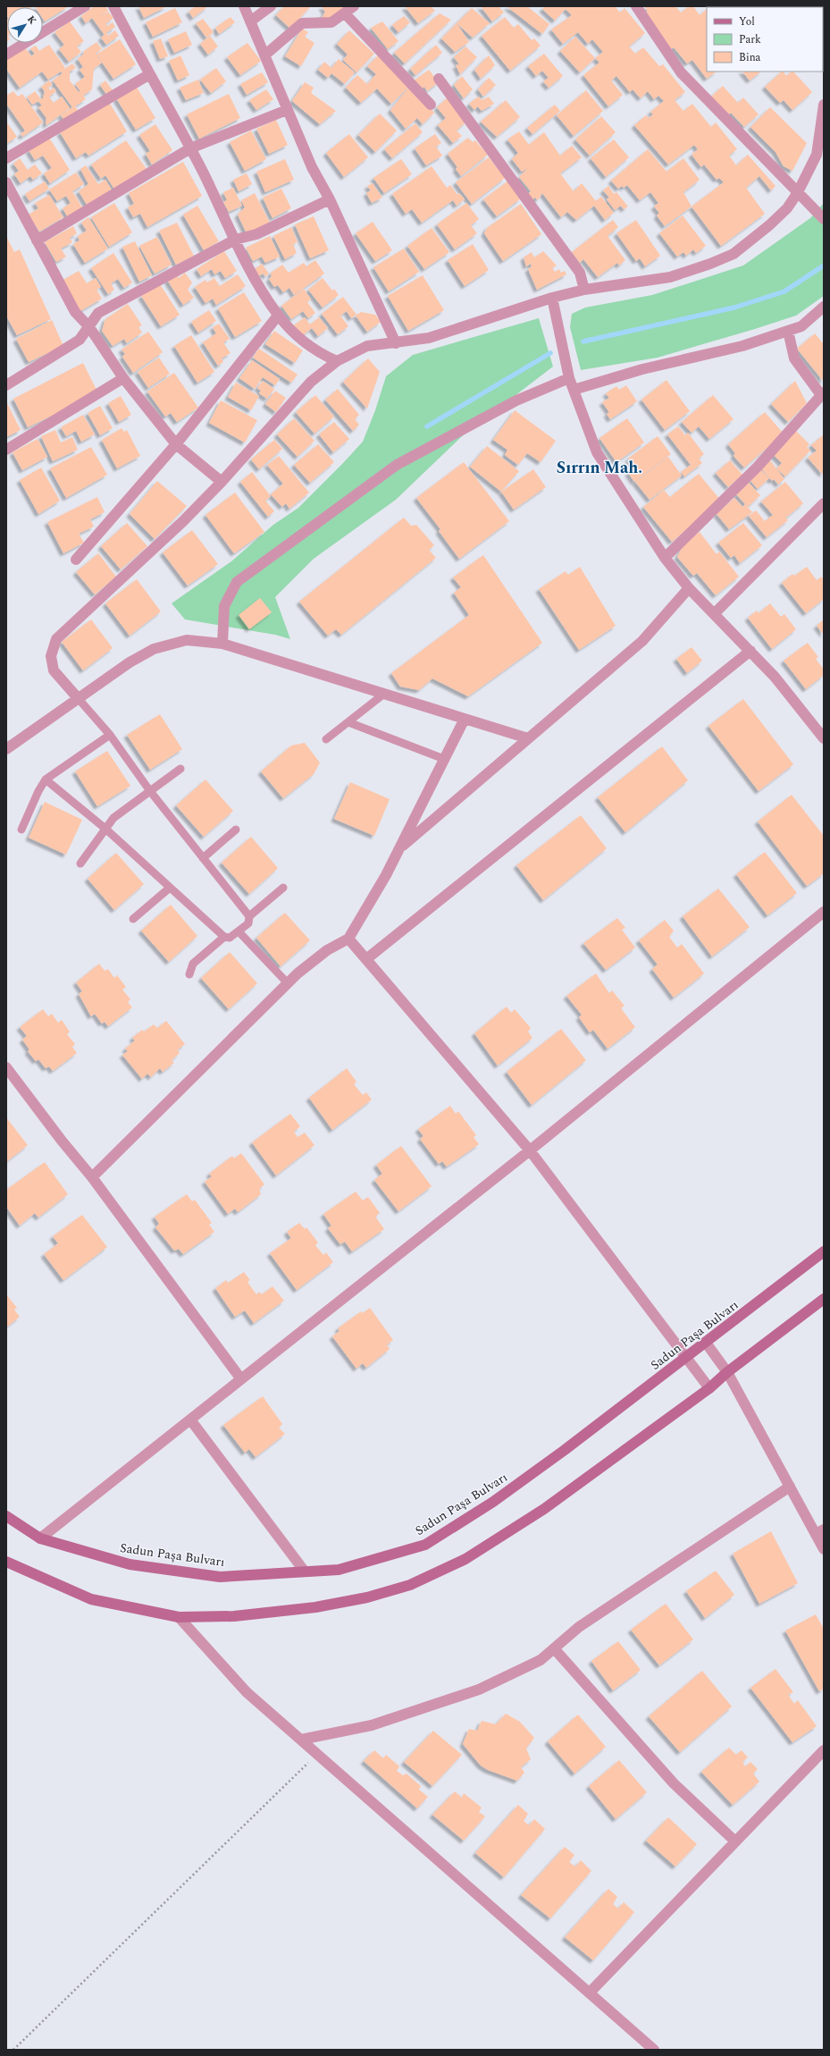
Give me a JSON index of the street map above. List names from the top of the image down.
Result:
{
  "streets": {
    "main road": ["Sadun Paşa Bulvarı"]
  },
  "districts": ["Sırrın Mah."],
  "legend": ["Yol", "Park", "Bina"],
  "north": "top right"
}
